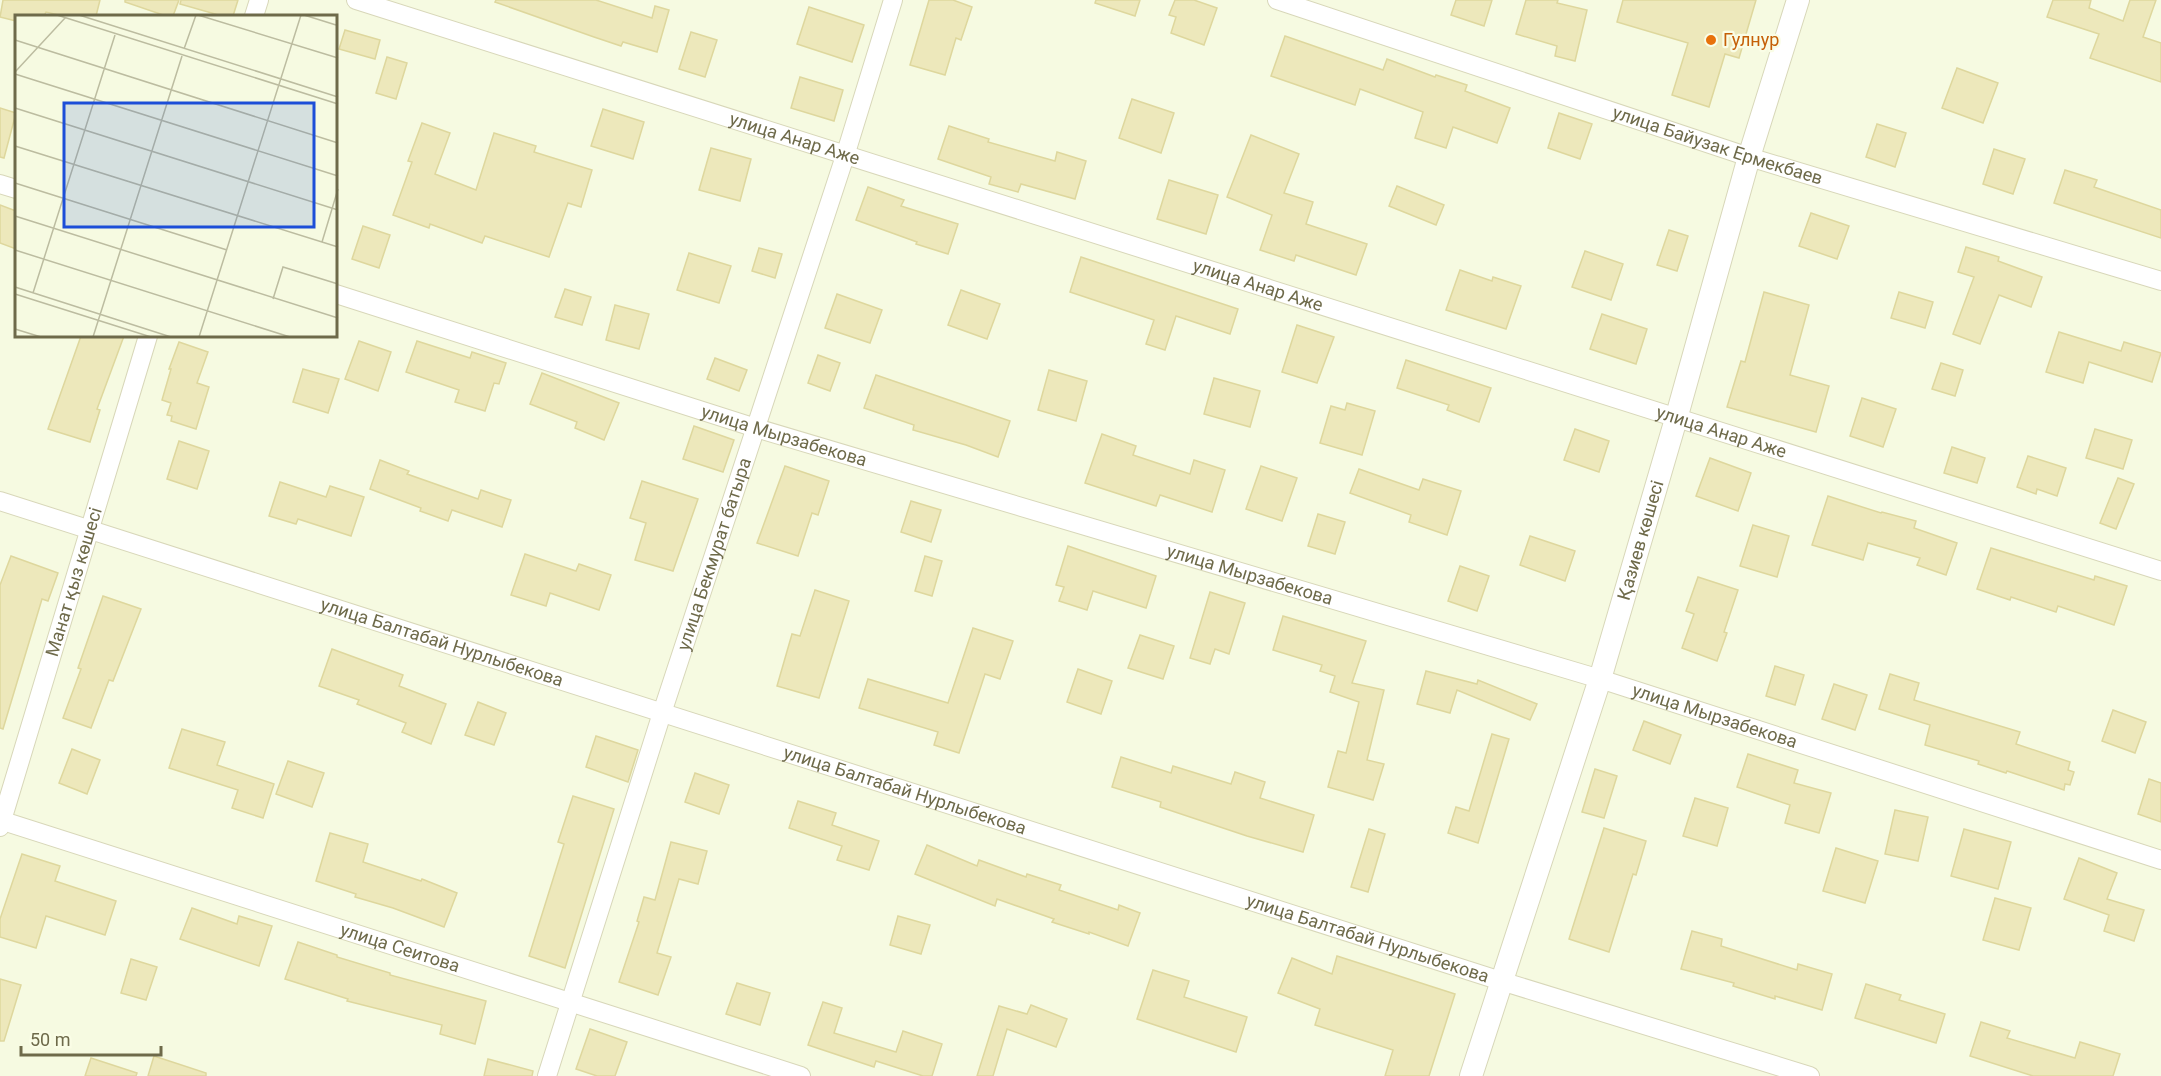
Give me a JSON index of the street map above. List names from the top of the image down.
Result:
{
  "streets": {
    "street": [
      "улица Анар Аже",
      "улица Байузак Ермекбаев",
      "улица Мырзабекова",
      "Қазиев көшесі",
      "улица Бекмурат батыра",
      "Манат қыз көшесі",
      "улица Балтабай Нурлыбекова",
      "улица Сеитова"
    ]
  },
  "crossings": [
    ["улица Анар Аже", "Қазиев көшесі"],
    ["улица Анар Аже", "улица Бекмурат батыра"],
    ["улица Байузак Ермекбаев", "Қазиев көшесі"],
    ["улица Мырзабекова", "Қазиев көшесі"],
    ["улица Мырзабекова", "улица Бекмурат батыра"],
    ["Қазиев көшесі", "улица Балтабай Нурлыбекова"],
    ["улица Бекмурат батыра", "улица Балтабай Нурлыбекова"],
    ["улица Бекмурат батыра", "улица Сеитова"],
    ["Манат қыз көшесі", "улица Балтабай Нурлыбекова"],
    ["Манат қыз көшесі", "улица Сеитова"]
  ],
  "places": ["Гулнур"],
  "scale_bar": "50 m"
}
